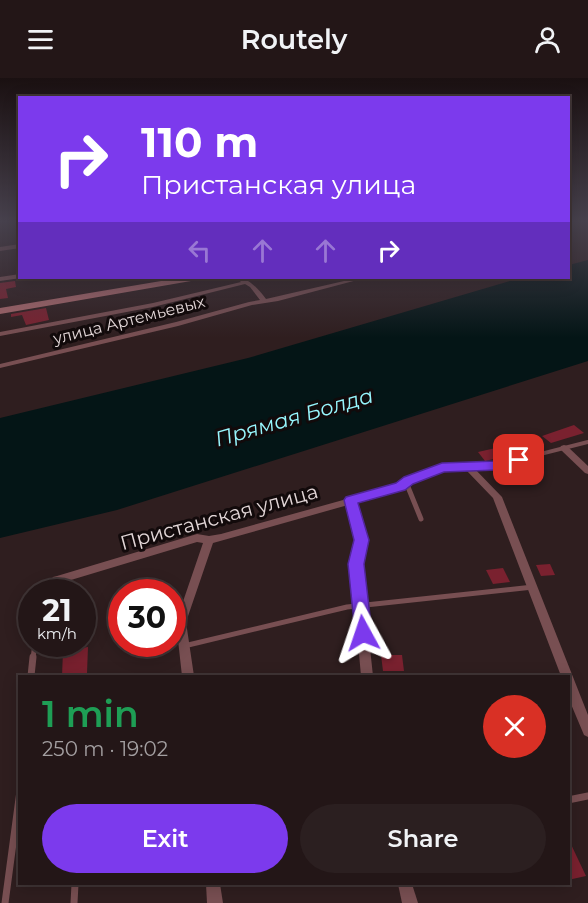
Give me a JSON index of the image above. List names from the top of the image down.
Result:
{
  "streets": {
    "street": ["улица Артемьевых", "Пристанская улица"]
  },
  "water": ["Прямая Болда"],
  "page": {
    "header": "Routely",
    "turn": ["110 m", "Пристанская улица"],
    "speed": "21 km/h",
    "limit": "30",
    "heading": ["1 min", "250 m · 19:02"],
    "buttons": ["Exit", "Share"]
  }
}
